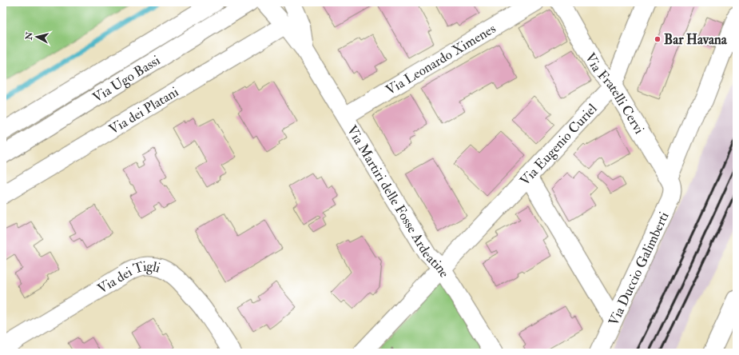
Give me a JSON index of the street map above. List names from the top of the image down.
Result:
{
  "streets": {
    "street": [
      "Via Leonardo Ximenes",
      "Via Ugo Bassi",
      "Via Fratelli Cervi",
      "Via dei Platani",
      "Via Eugenio Curiel",
      "Via Martiri delle Fosse Ardeatine",
      "Via Duccio Galimberti",
      "Via dei Tigli"
    ]
  },
  "crossings": [
    ["Via Leonardo Ximenes", "Via Martiri delle Fosse Ardeatine"],
    ["Via Fratelli Cervi", "Via Eugenio Curiel"],
    ["Via Fratelli Cervi", "Via Duccio Galimberti"],
    ["Via dei Platani", "Via Martiri delle Fosse Ardeatine"],
    ["Via Eugenio Curiel", "Via Martiri delle Fosse Ardeatine"]
  ],
  "places": ["Bar Havana"],
  "north": "left"
}
